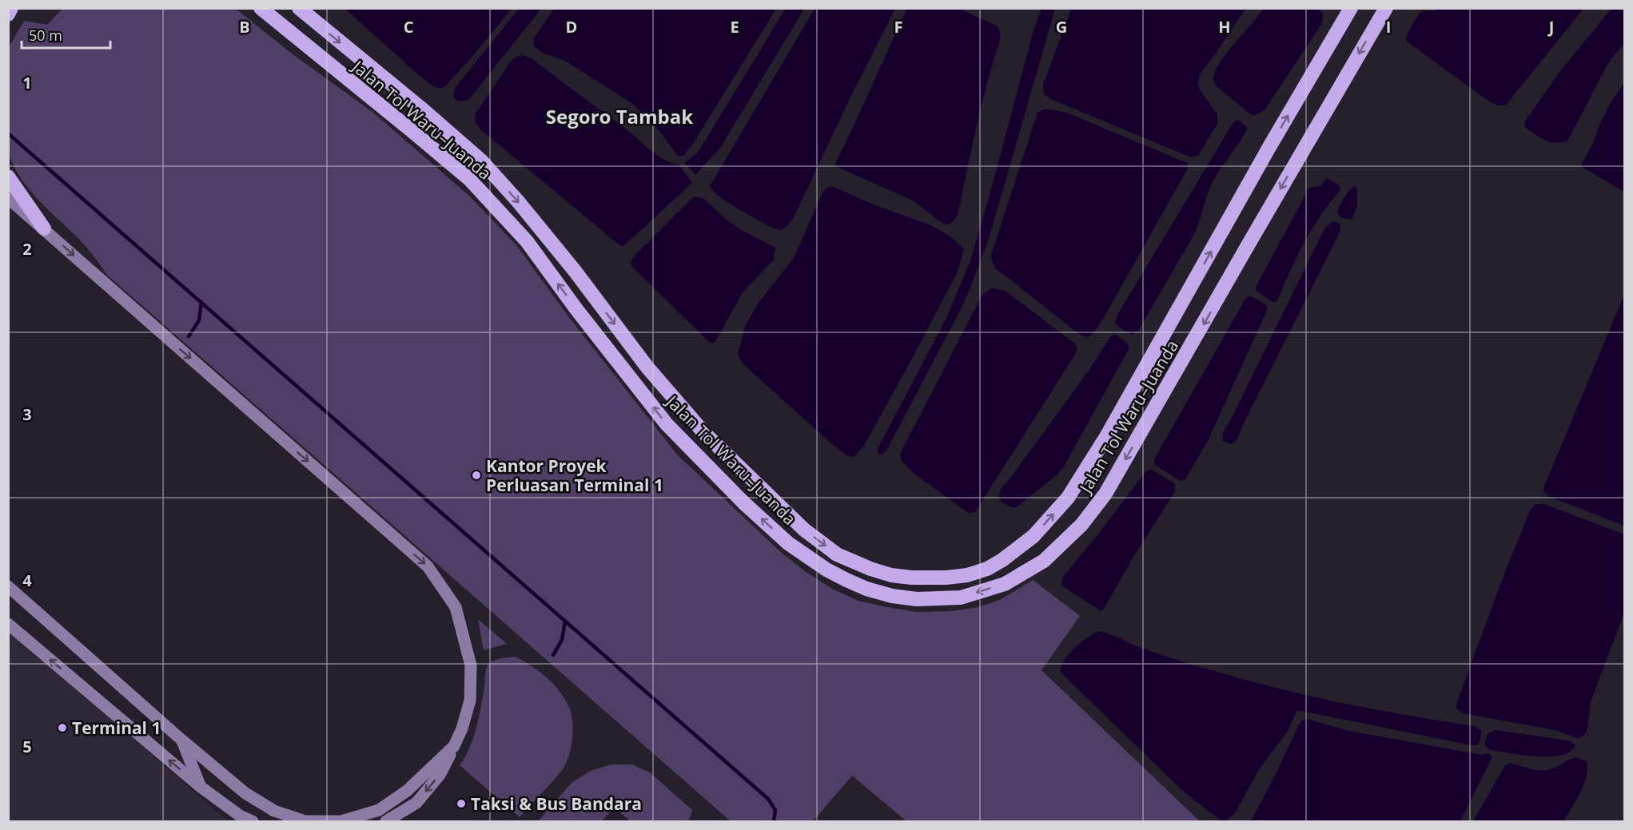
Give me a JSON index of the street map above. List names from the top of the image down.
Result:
{
  "streets": {
    "highway": ["Jalan Tol Waru–Juanda"]
  },
  "districts": ["Segoro Tambak"],
  "places": ["Kantor Proyek Perluasan Terminal 1", "Terminal 1", "Taksi & Bus Bandara"],
  "scale_bar": "50 m",
  "grid": {
    "columns": [
      "B",
      "C",
      "D",
      "E",
      "F",
      "G",
      "H",
      "I",
      "J"
    ],
    "rows": [
      "1",
      "2",
      "3",
      "4",
      "5"
    ]
  }
}
